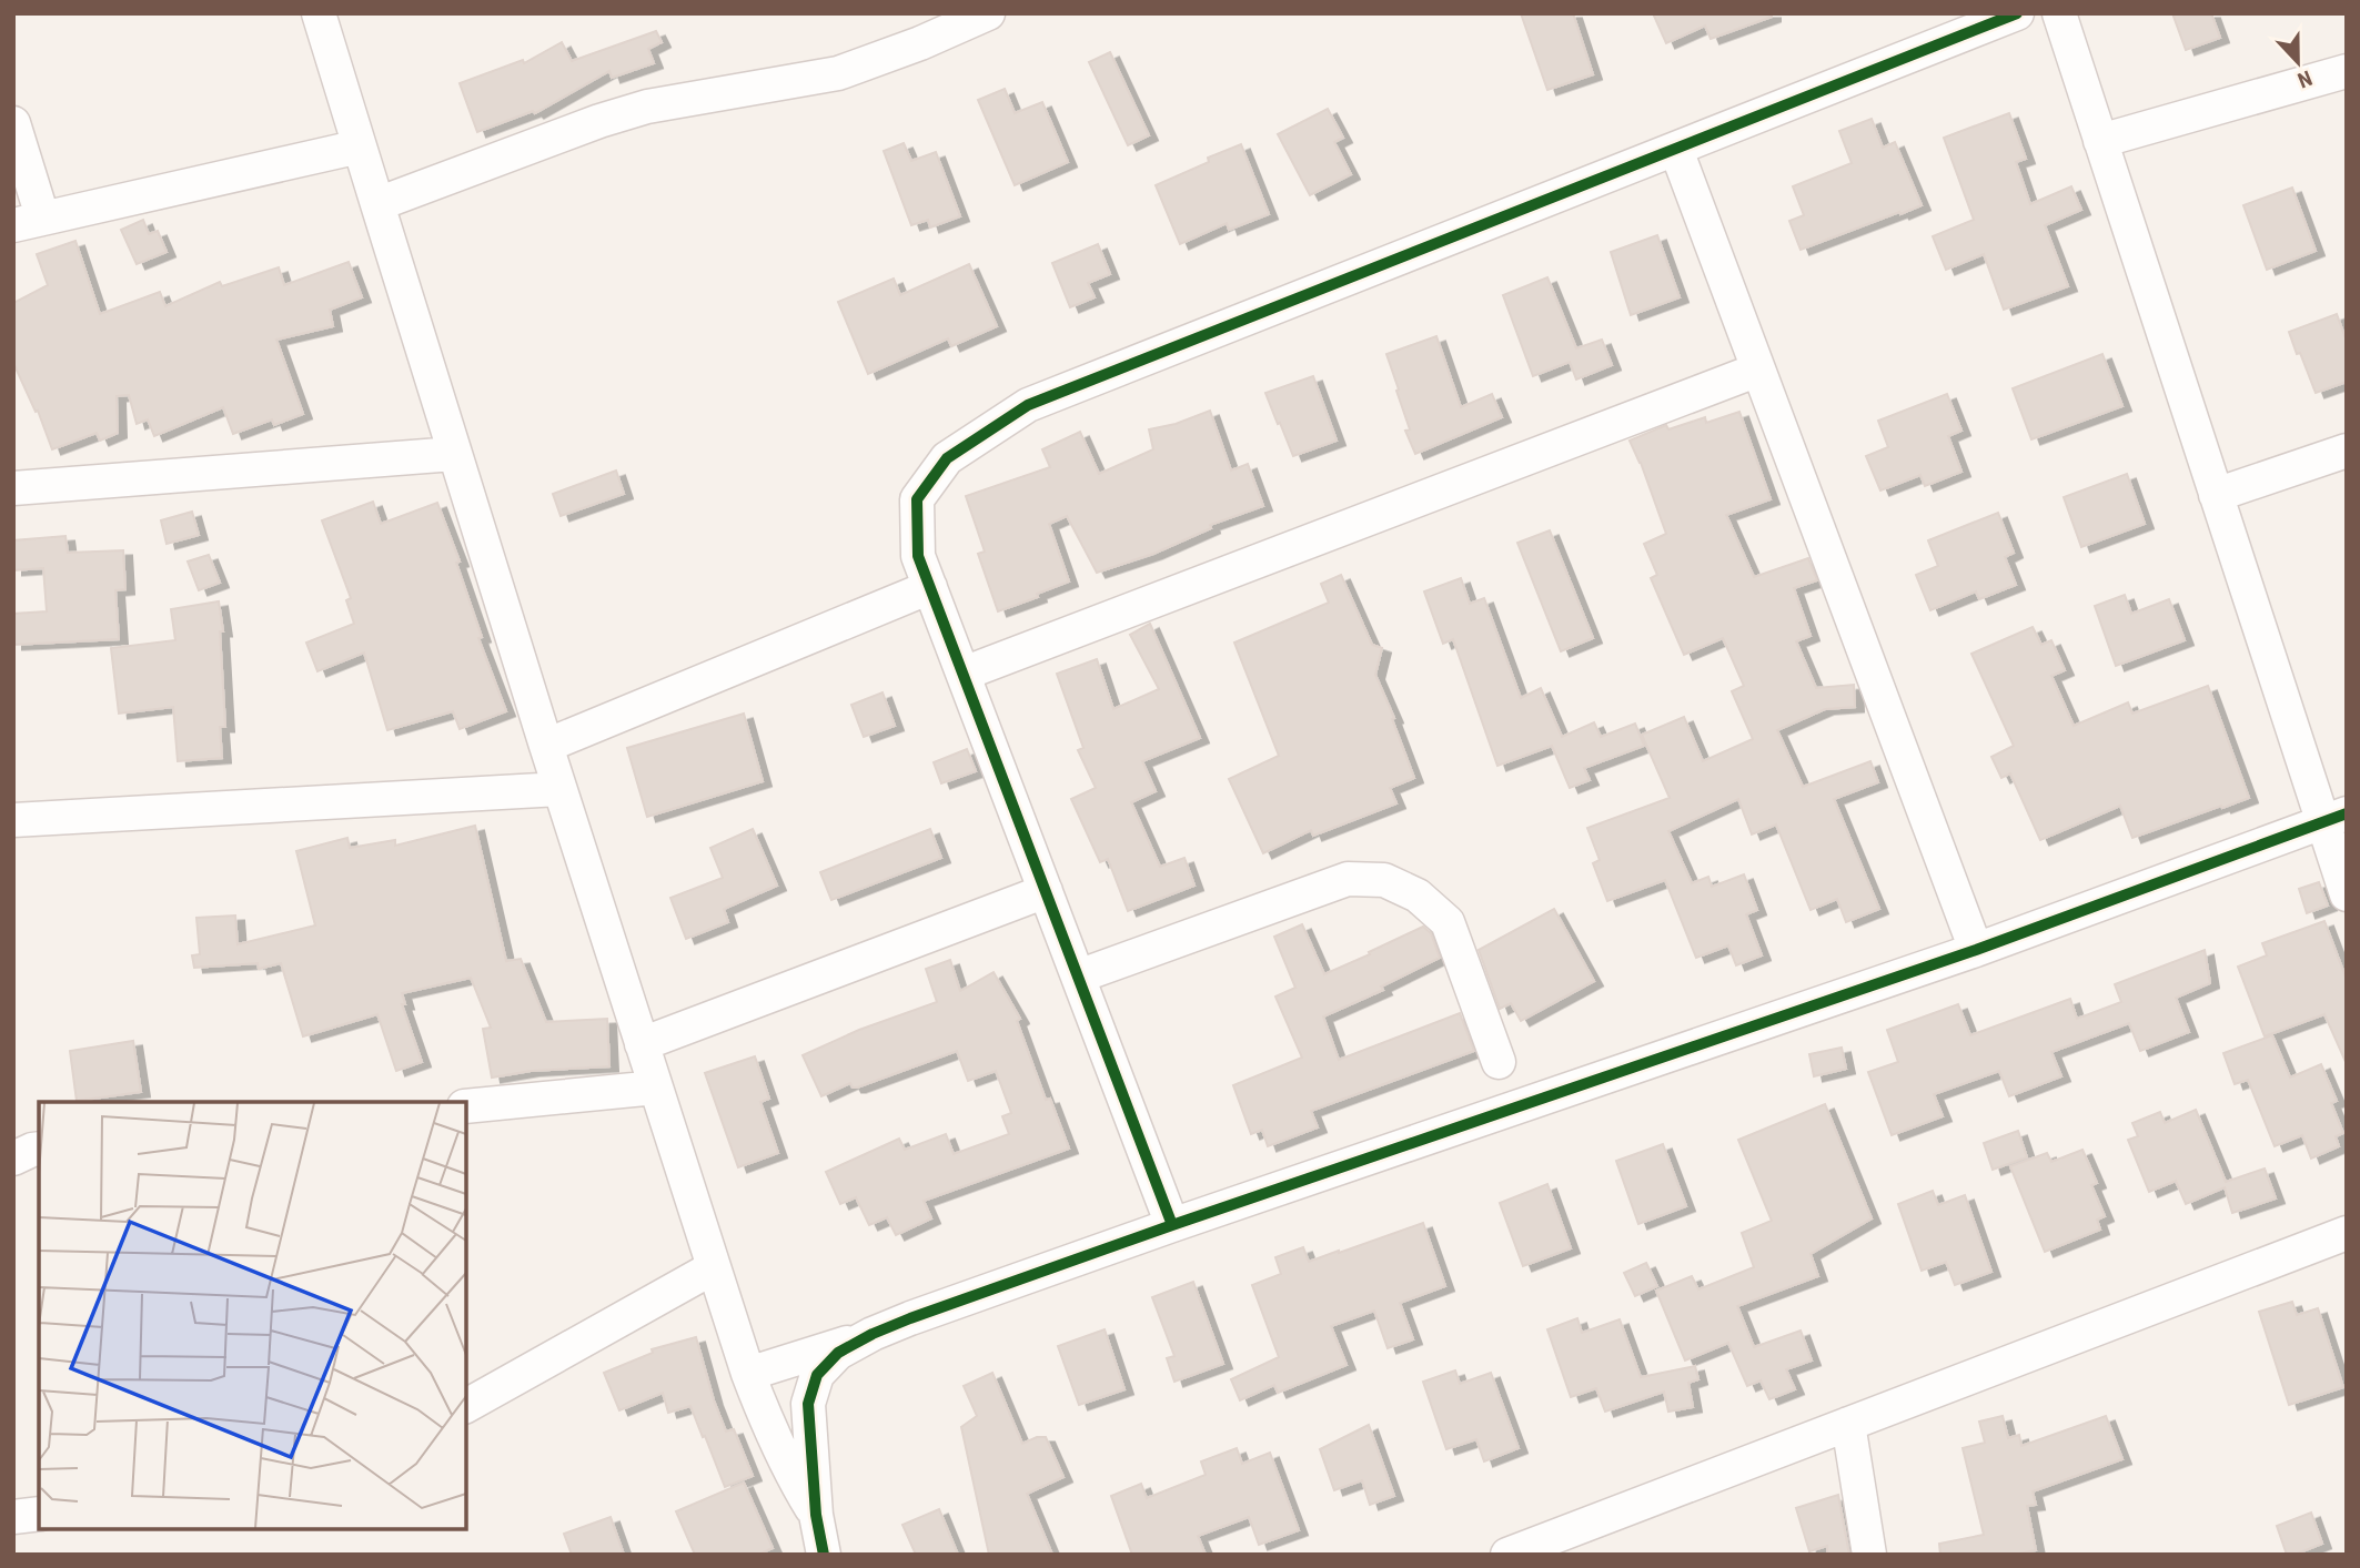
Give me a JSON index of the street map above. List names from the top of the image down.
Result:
{
  "north": "bottom"
}
